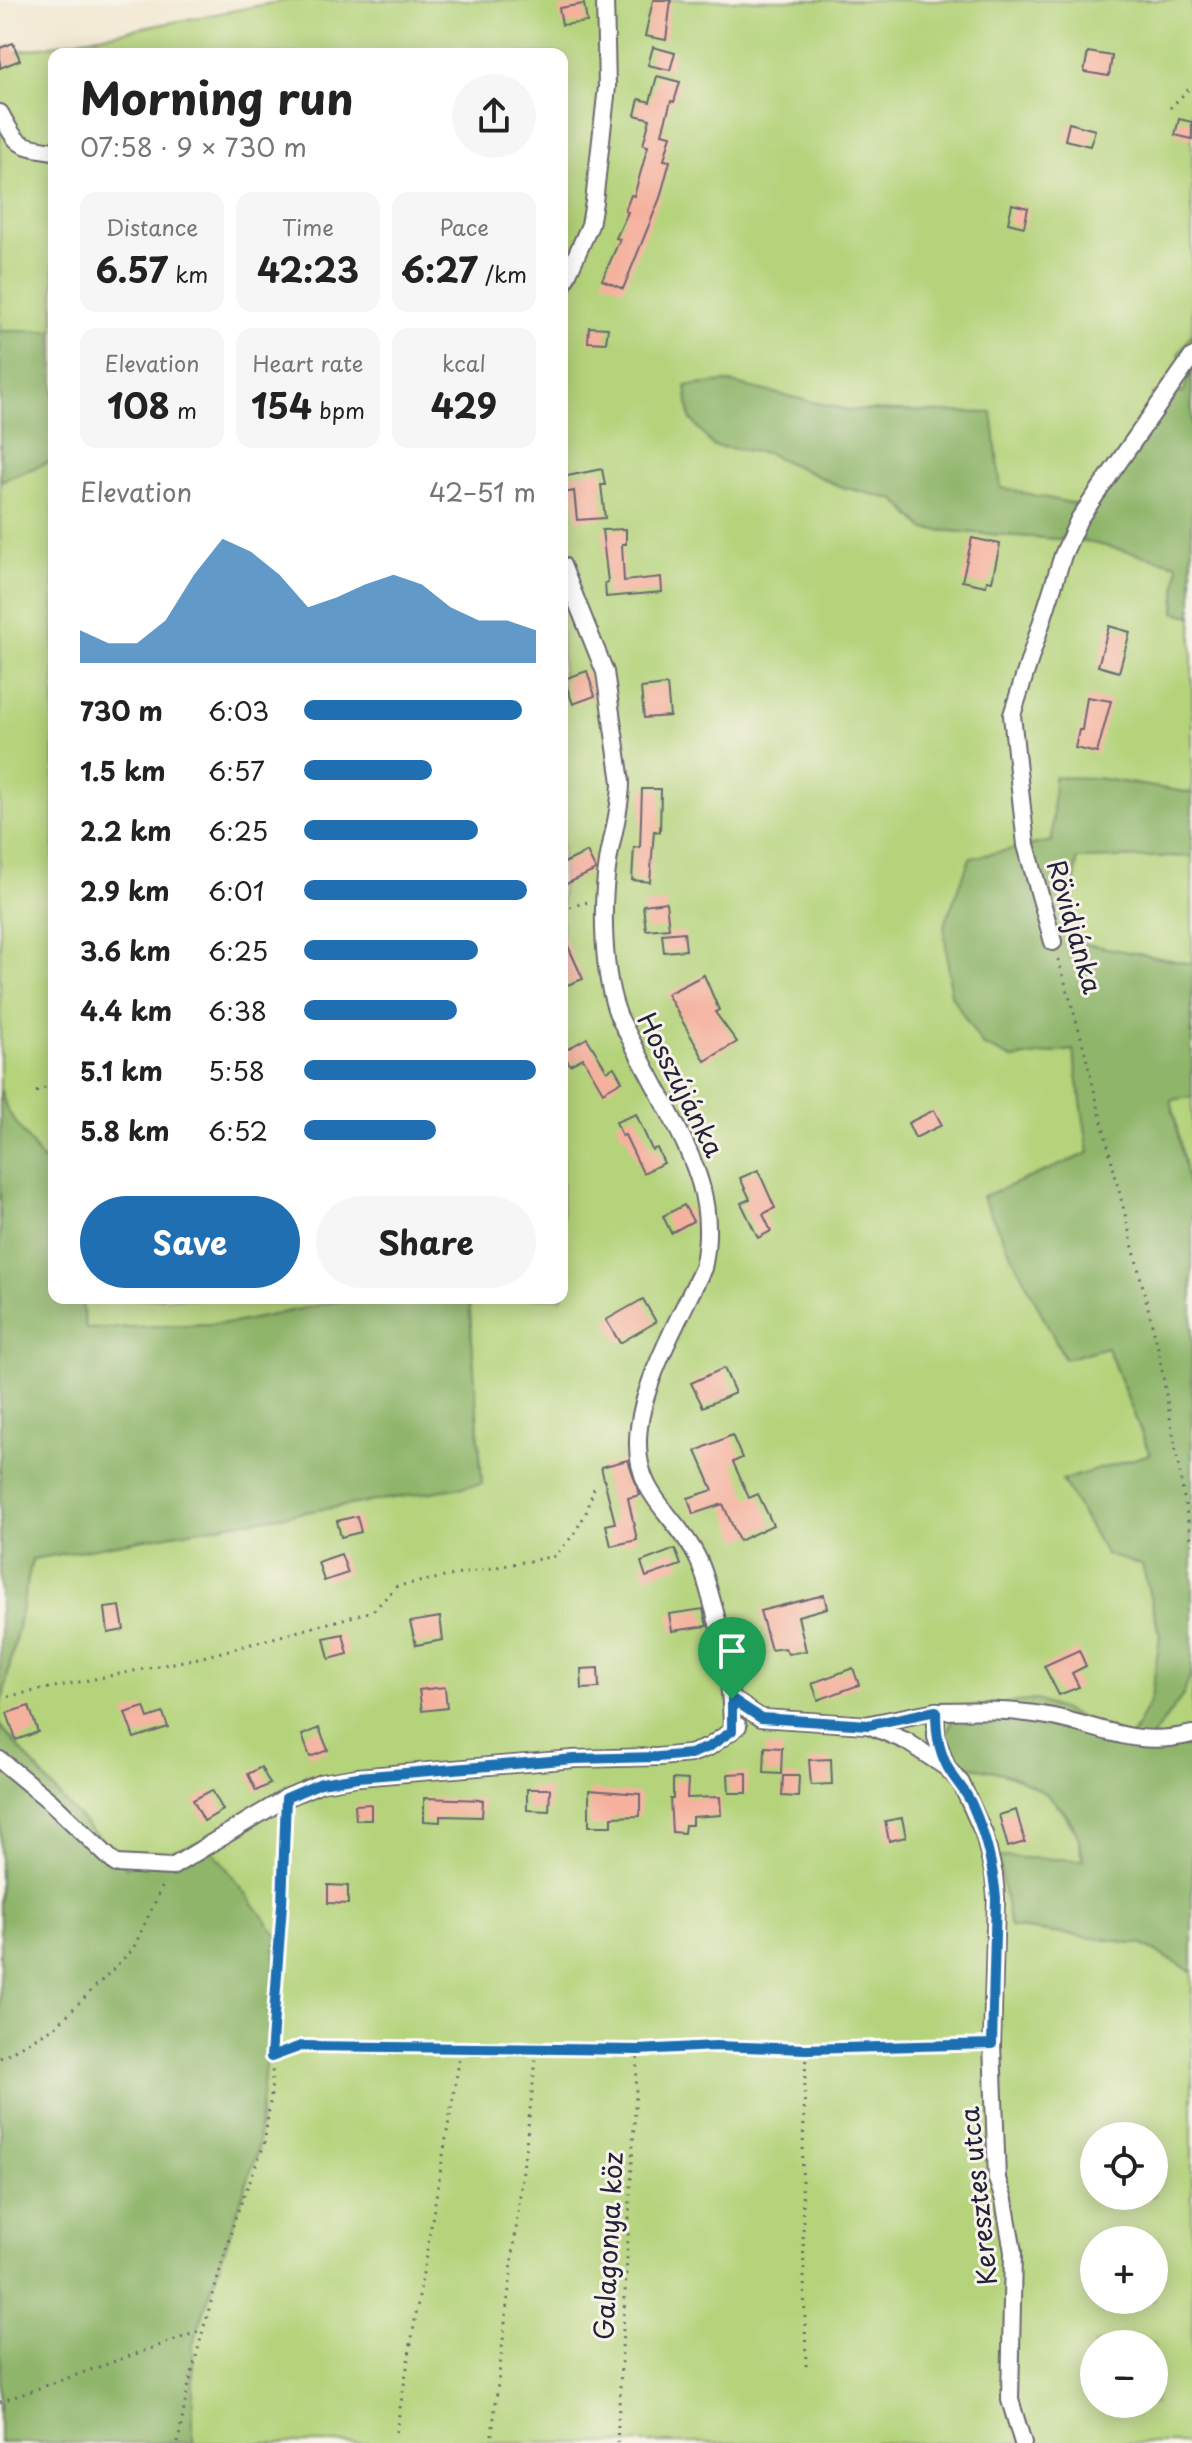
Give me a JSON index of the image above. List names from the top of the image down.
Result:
{
  "streets": {
    "street": ["Rövidjánka", "Hosszújánka", "Keresztes utca"],
    "path": ["Galagonya köz"]
  },
  "crossings": [
    ["Hosszújánka", "Keresztes utca"]
  ],
  "page": {
    "heading": ["Morning run", "07:58 · 9 × 730 m"],
    "stats": [
      ["Distance", "6.57 km"],
      ["Time", "42:23"],
      ["Pace", "6:27 /km"],
      ["Elevation", "108 m"],
      ["Heart rate", "154 bpm"],
      ["kcal", "429"]
    ],
    "chart": ["Elevation", "42–51 m"],
    "list": [
      {
        "name": "730 m",
        "note": "6:03"
      },
      {
        "name": "1.5 km",
        "note": "6:57"
      },
      {
        "name": "2.2 km",
        "note": "6:25"
      },
      {
        "name": "2.9 km",
        "note": "6:01"
      },
      {
        "name": "3.6 km",
        "note": "6:25"
      },
      {
        "name": "4.4 km",
        "note": "6:38"
      },
      {
        "name": "5.1 km",
        "note": "5:58"
      },
      {
        "name": "5.8 km",
        "note": "6:52"
      }
    ],
    "buttons": ["Save", "Share"],
    "map_buttons": ["+", "−"]
  }
}
